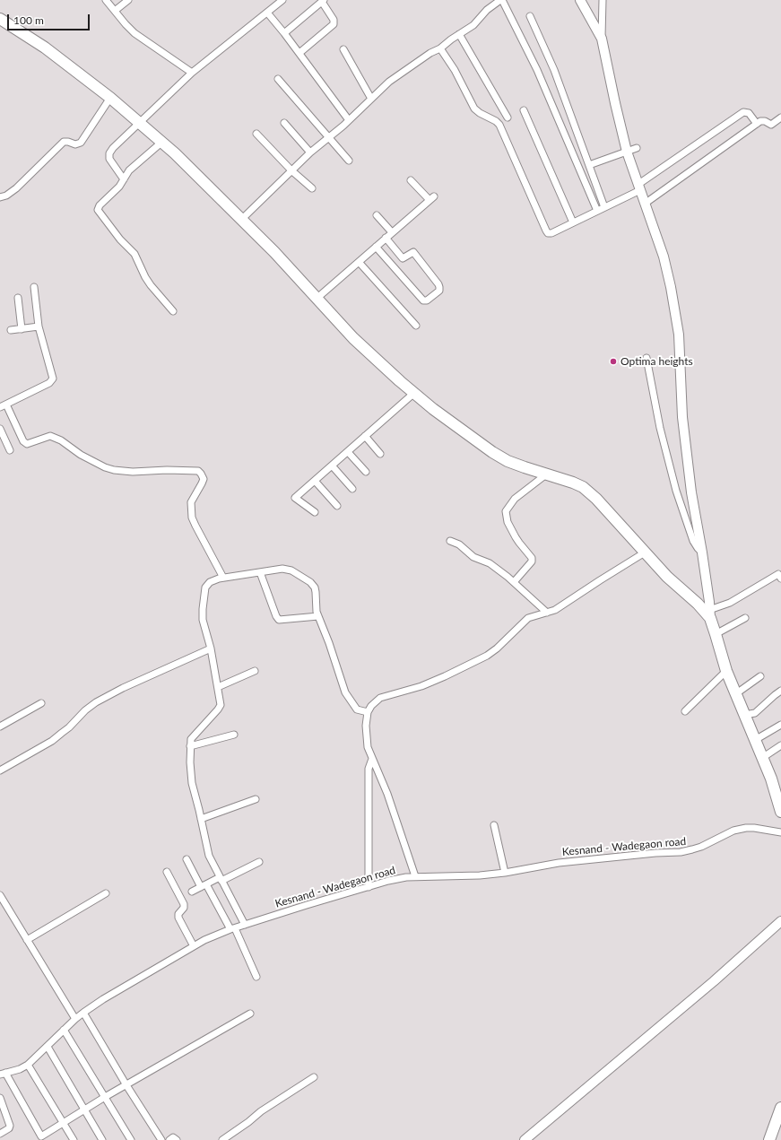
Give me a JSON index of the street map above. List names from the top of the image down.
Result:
{
  "streets": {
    "street": ["Kesnand - Wadegaon road"]
  },
  "places": ["Optima heights"],
  "scale_bar": "100 m"
}
